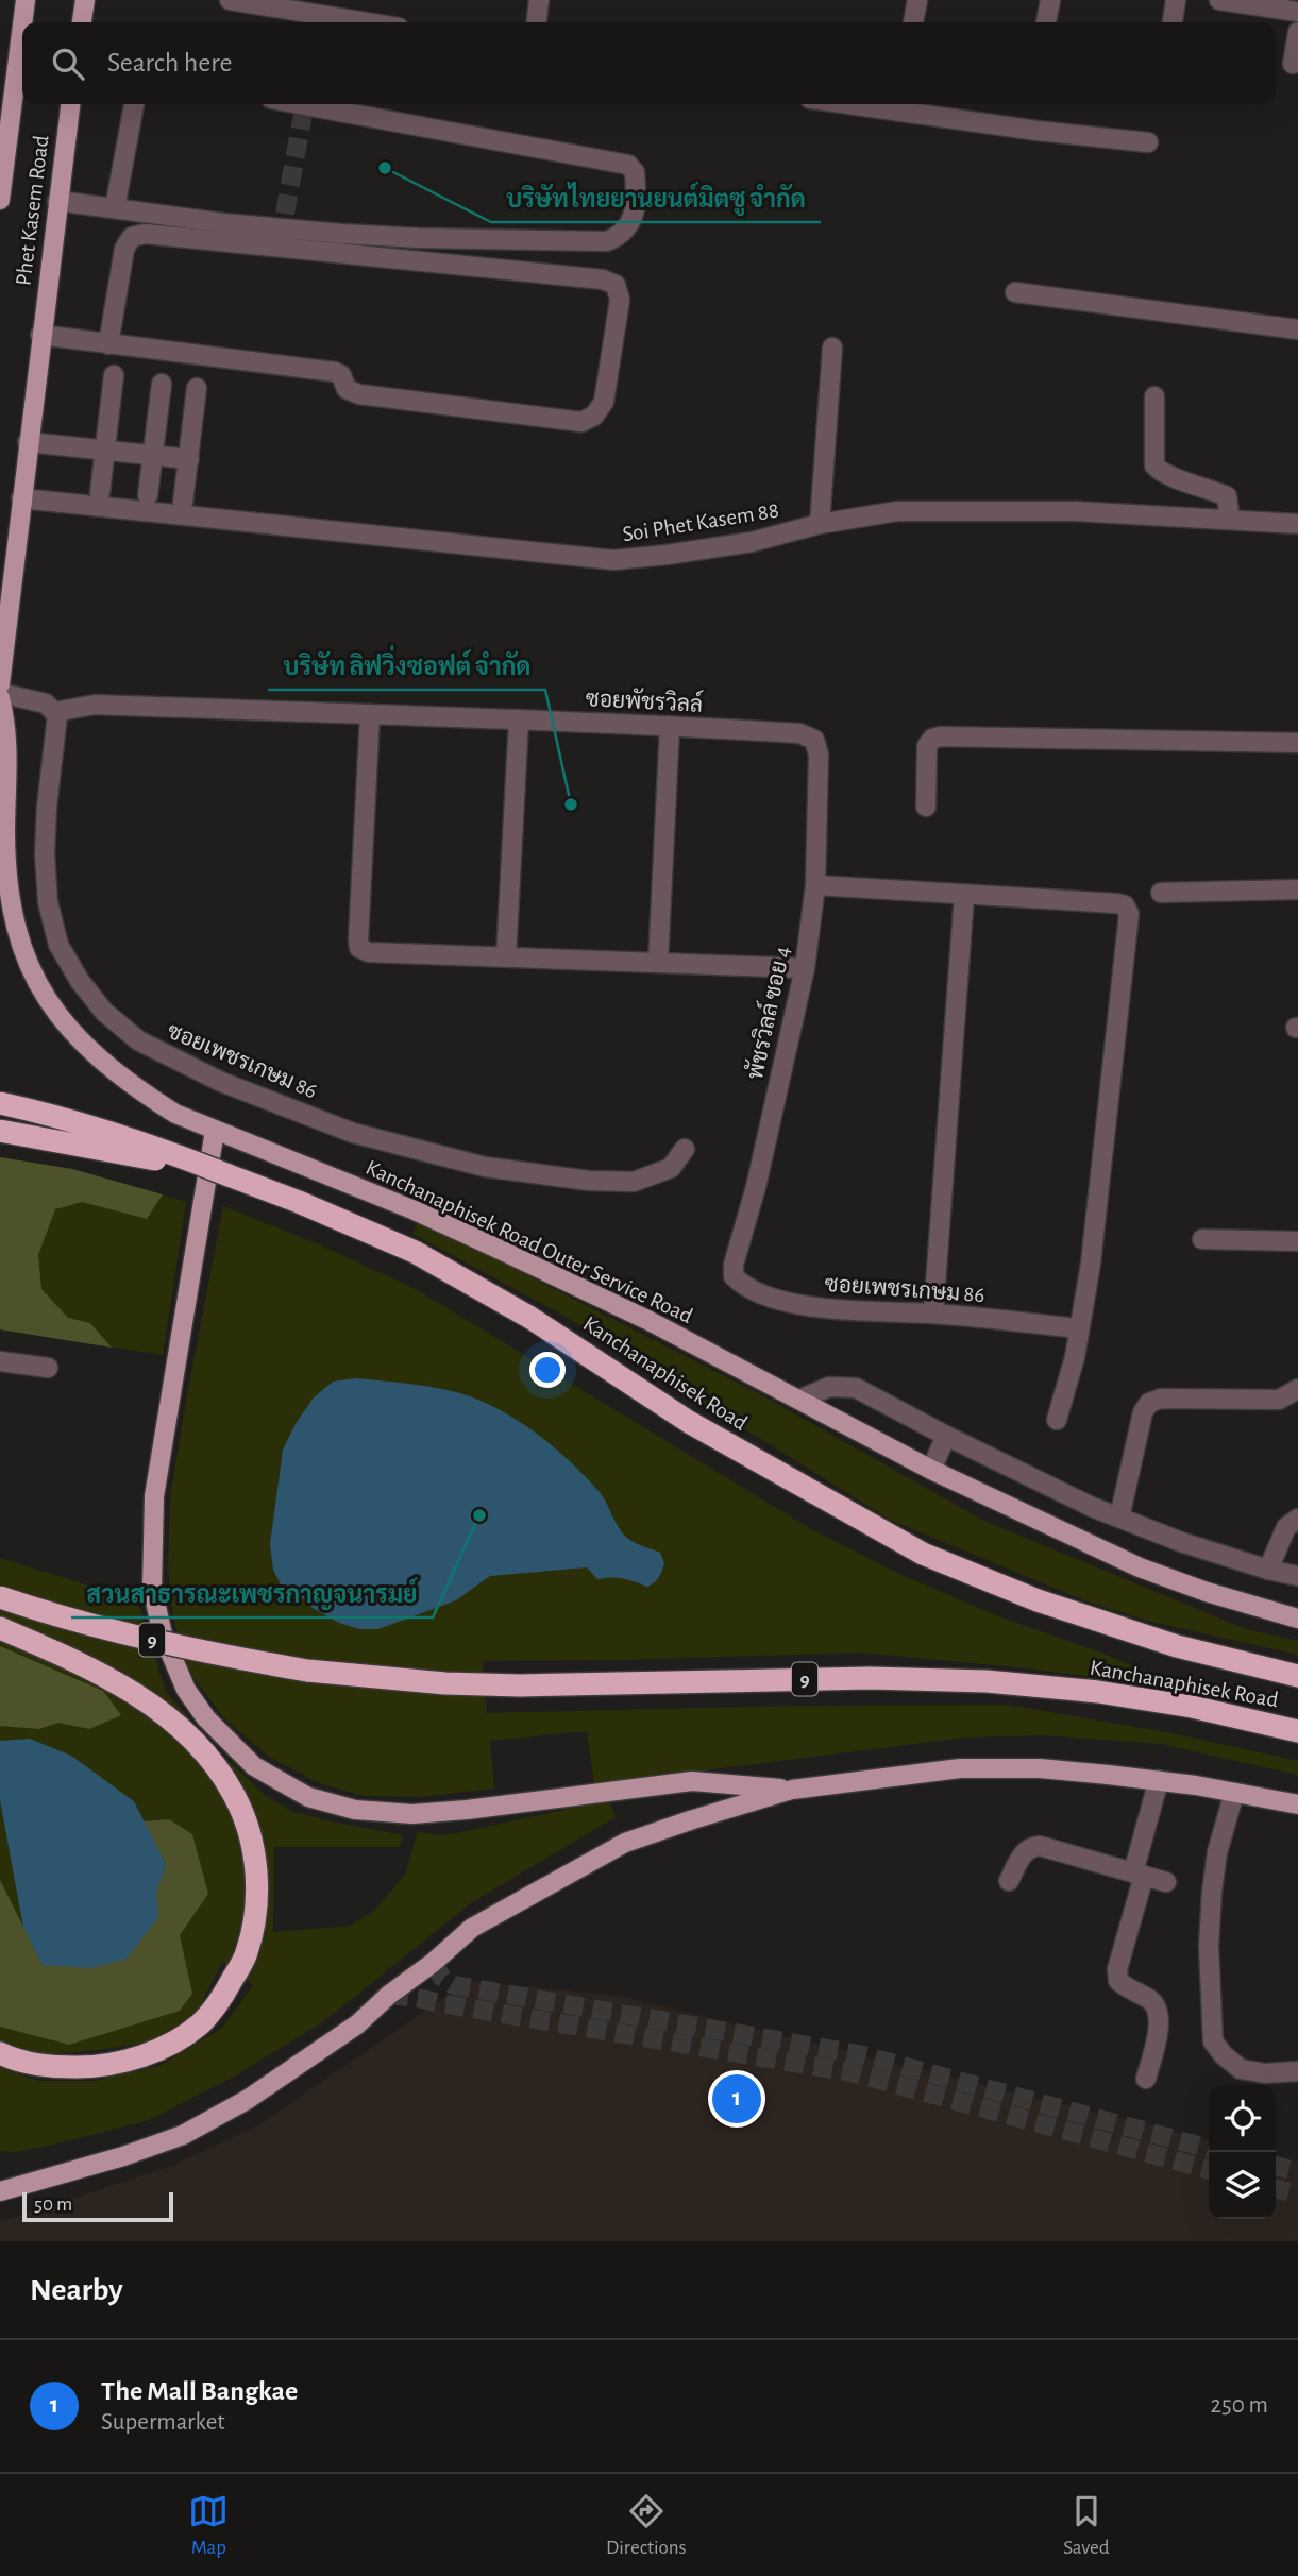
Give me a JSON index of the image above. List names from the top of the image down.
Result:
{
  "streets": {
    "highway": ["Kanchanaphisek Road", "9"],
    "main road": ["Phet Kasem Road", "Kanchanaphisek Road Outer Service Road"],
    "street": [
      "Soi Phet Kasem 88",
      "ซอยพัชรวิลล์",
      "พัชรวิลล์ ซอย 4",
      "ซอยเพชรเกษม 86"
    ]
  },
  "crossings": [
    ["Phet Kasem Road", "Soi Phet Kasem 88"],
    ["ซอยพัชรวิลล์", "พัชรวิลล์ ซอย 4"],
    ["ซอยพัชรวิลล์", "ซอยเพชรเกษม 86"],
    ["พัชรวิลล์ ซอย 4", "ซอยเพชรเกษม 86"]
  ],
  "places": ["บริษัทไทยยานยนต์มิตซู จำกัด", "บริษัท ลิฟวิ่งซอฟต์ จำกัด", "สวนสาธารณะเพชรกาญจนารมย์"],
  "scale_bar": "50 m",
  "page": {
    "search": "Search here",
    "pins": "1",
    "scale": "50 m",
    "heading": "Nearby",
    "list": [
      {
        "mark": "1",
        "name": "The Mall Bangkae",
        "note": "Supermarket",
        "value": "250 m"
      }
    ],
    "nav": ["Map", "Directions", "Saved"]
  }
}
